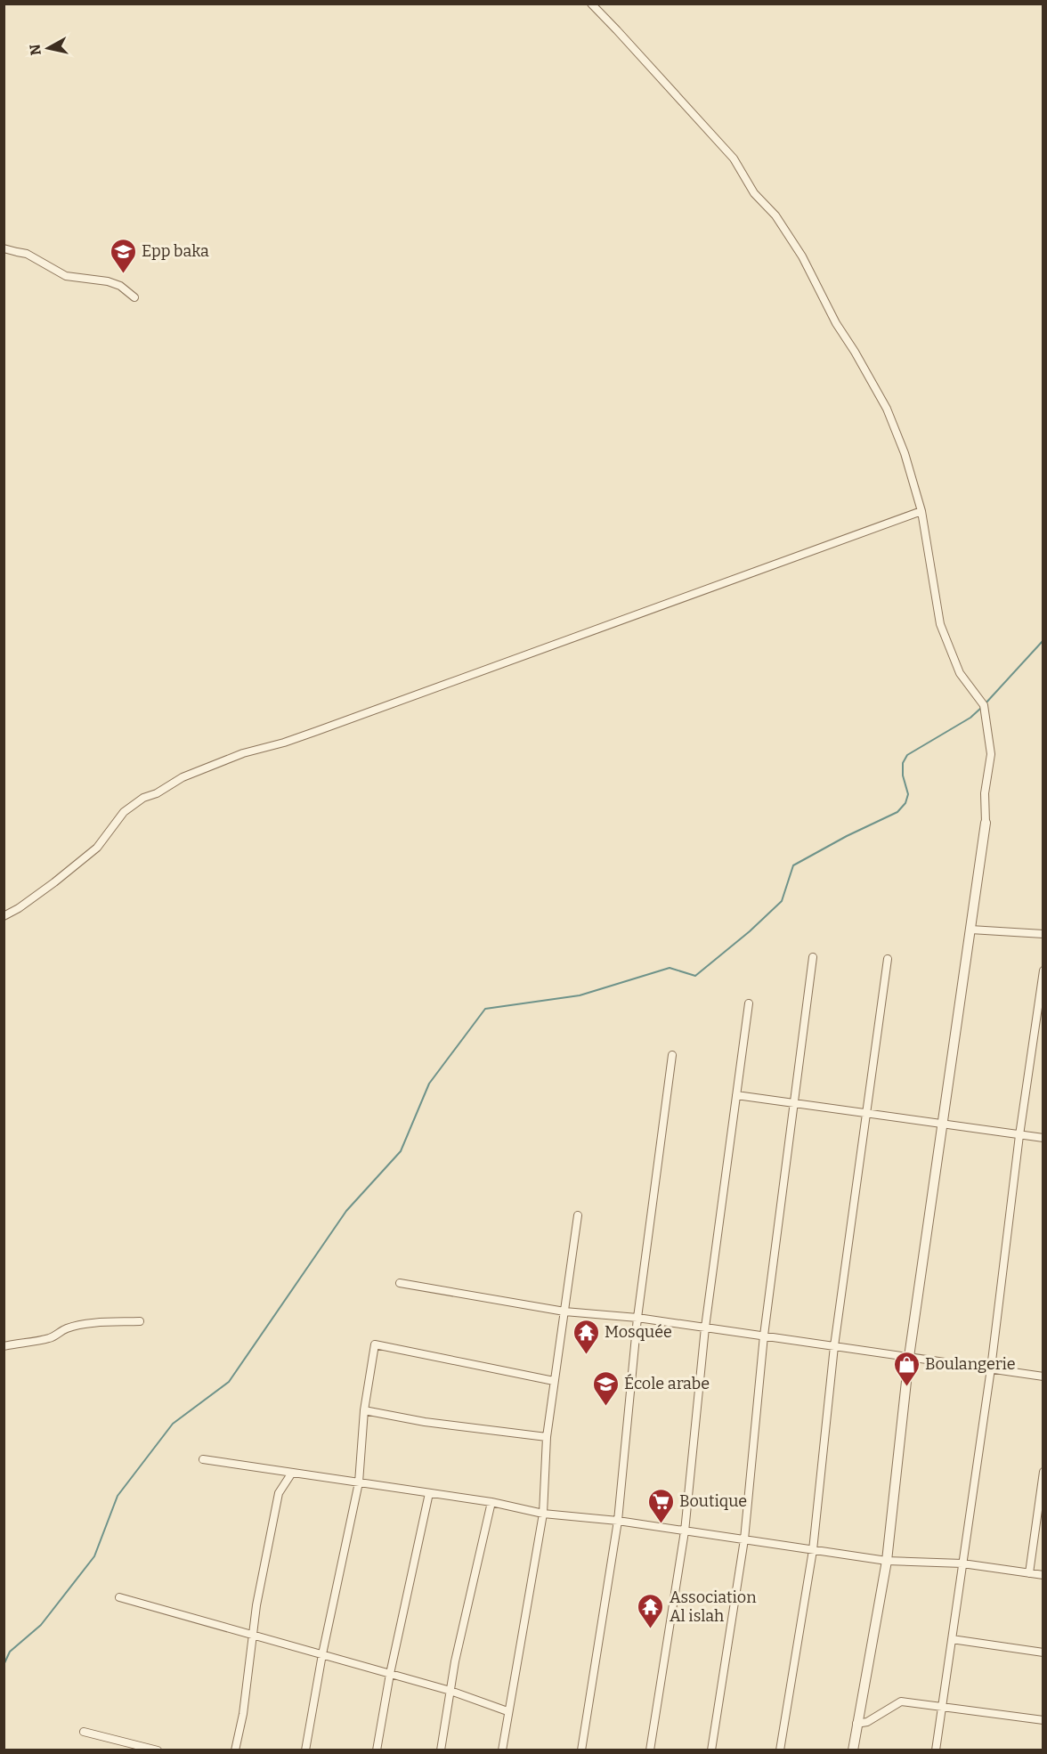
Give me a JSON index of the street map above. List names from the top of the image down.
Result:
{
  "places": {
    "school or university": ["Epp baka", "École arabe"],
    "temple": ["Mosquée", "Association Al islah"],
    "shop": ["Boulangerie"],
    "supermarket": ["Boutique"]
  },
  "north": "left"
}
